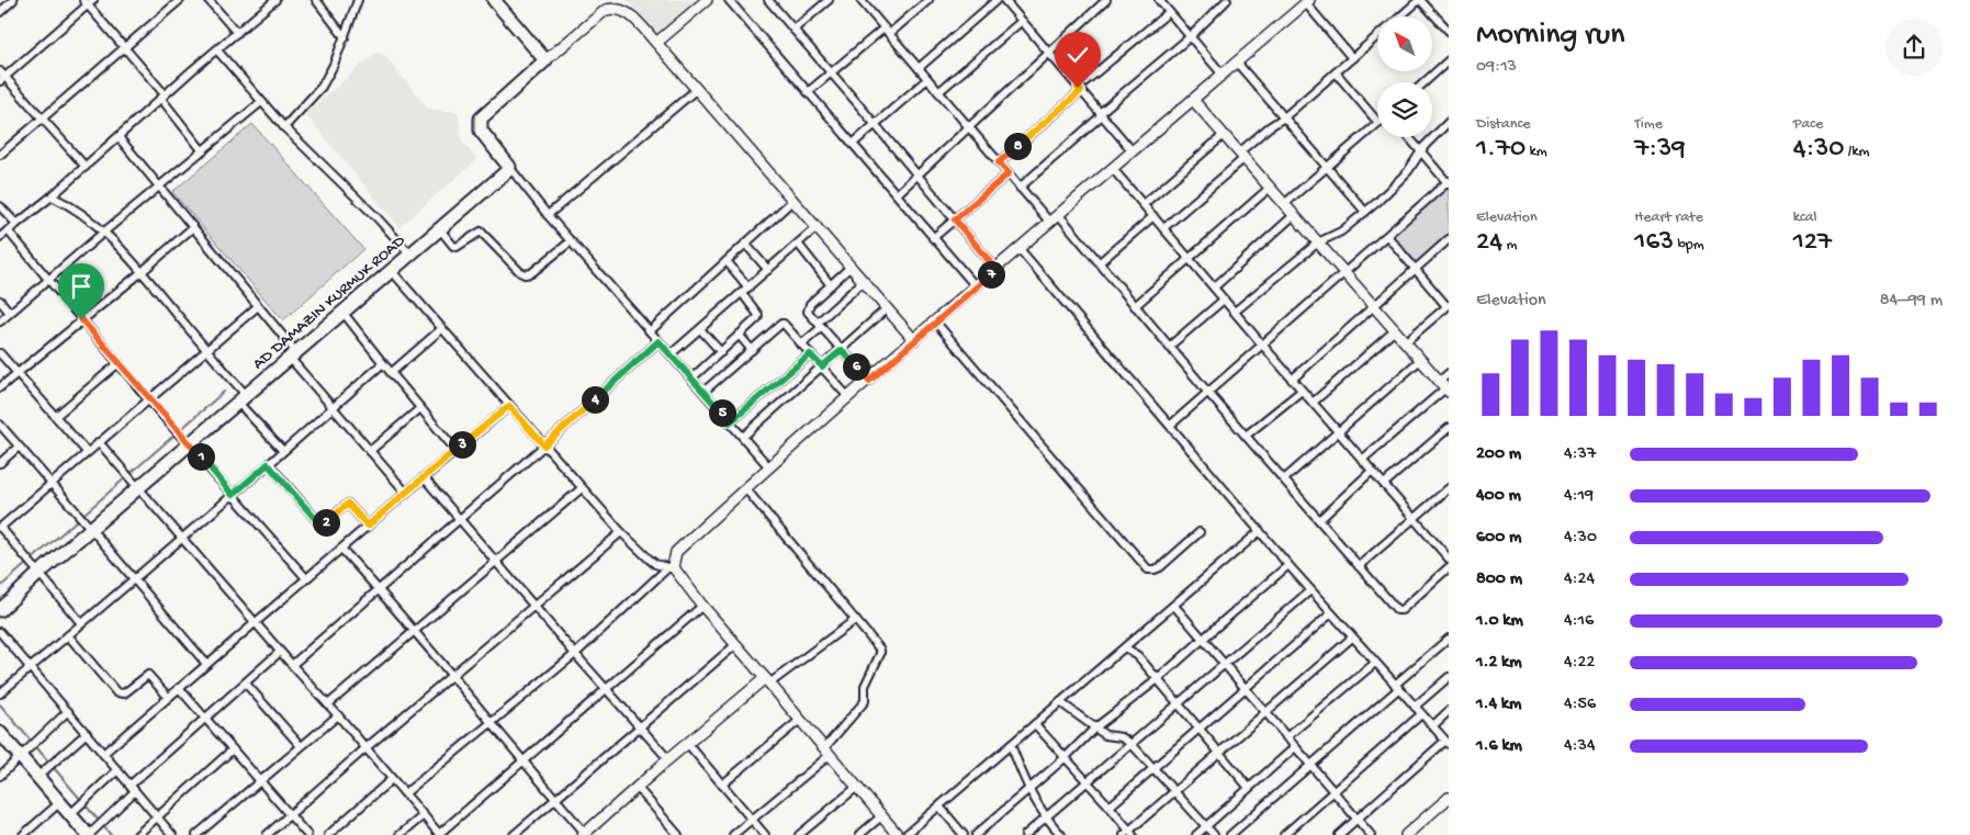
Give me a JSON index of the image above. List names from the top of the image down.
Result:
{
  "streets": {
    "highway": ["AD DAMAZIN KURMUK ROAD"]
  },
  "north": "top left",
  "page": {
    "heading": ["Morning run", "09:13"],
    "stats": [
      ["Distance", "1.70 km"],
      ["Time", "7:39"],
      ["Pace", "4:30 /km"],
      ["Elevation", "24 m"],
      ["Heart rate", "163 bpm"],
      ["kcal", "127"]
    ],
    "pins": [
      "8",
      "7",
      "6",
      "4",
      "5",
      "3",
      "1",
      "2"
    ],
    "chart": ["Elevation", "84–99 m"],
    "list": [
      {
        "name": "200 m",
        "note": "4:37"
      },
      {
        "name": "400 m",
        "note": "4:19"
      },
      {
        "name": "600 m",
        "note": "4:30"
      },
      {
        "name": "800 m",
        "note": "4:24"
      },
      {
        "name": "1.0 km",
        "note": "4:16"
      },
      {
        "name": "1.2 km",
        "note": "4:22"
      },
      {
        "name": "1.4 km",
        "note": "4:56"
      },
      {
        "name": "1.6 km",
        "note": "4:34"
      }
    ]
  }
}
